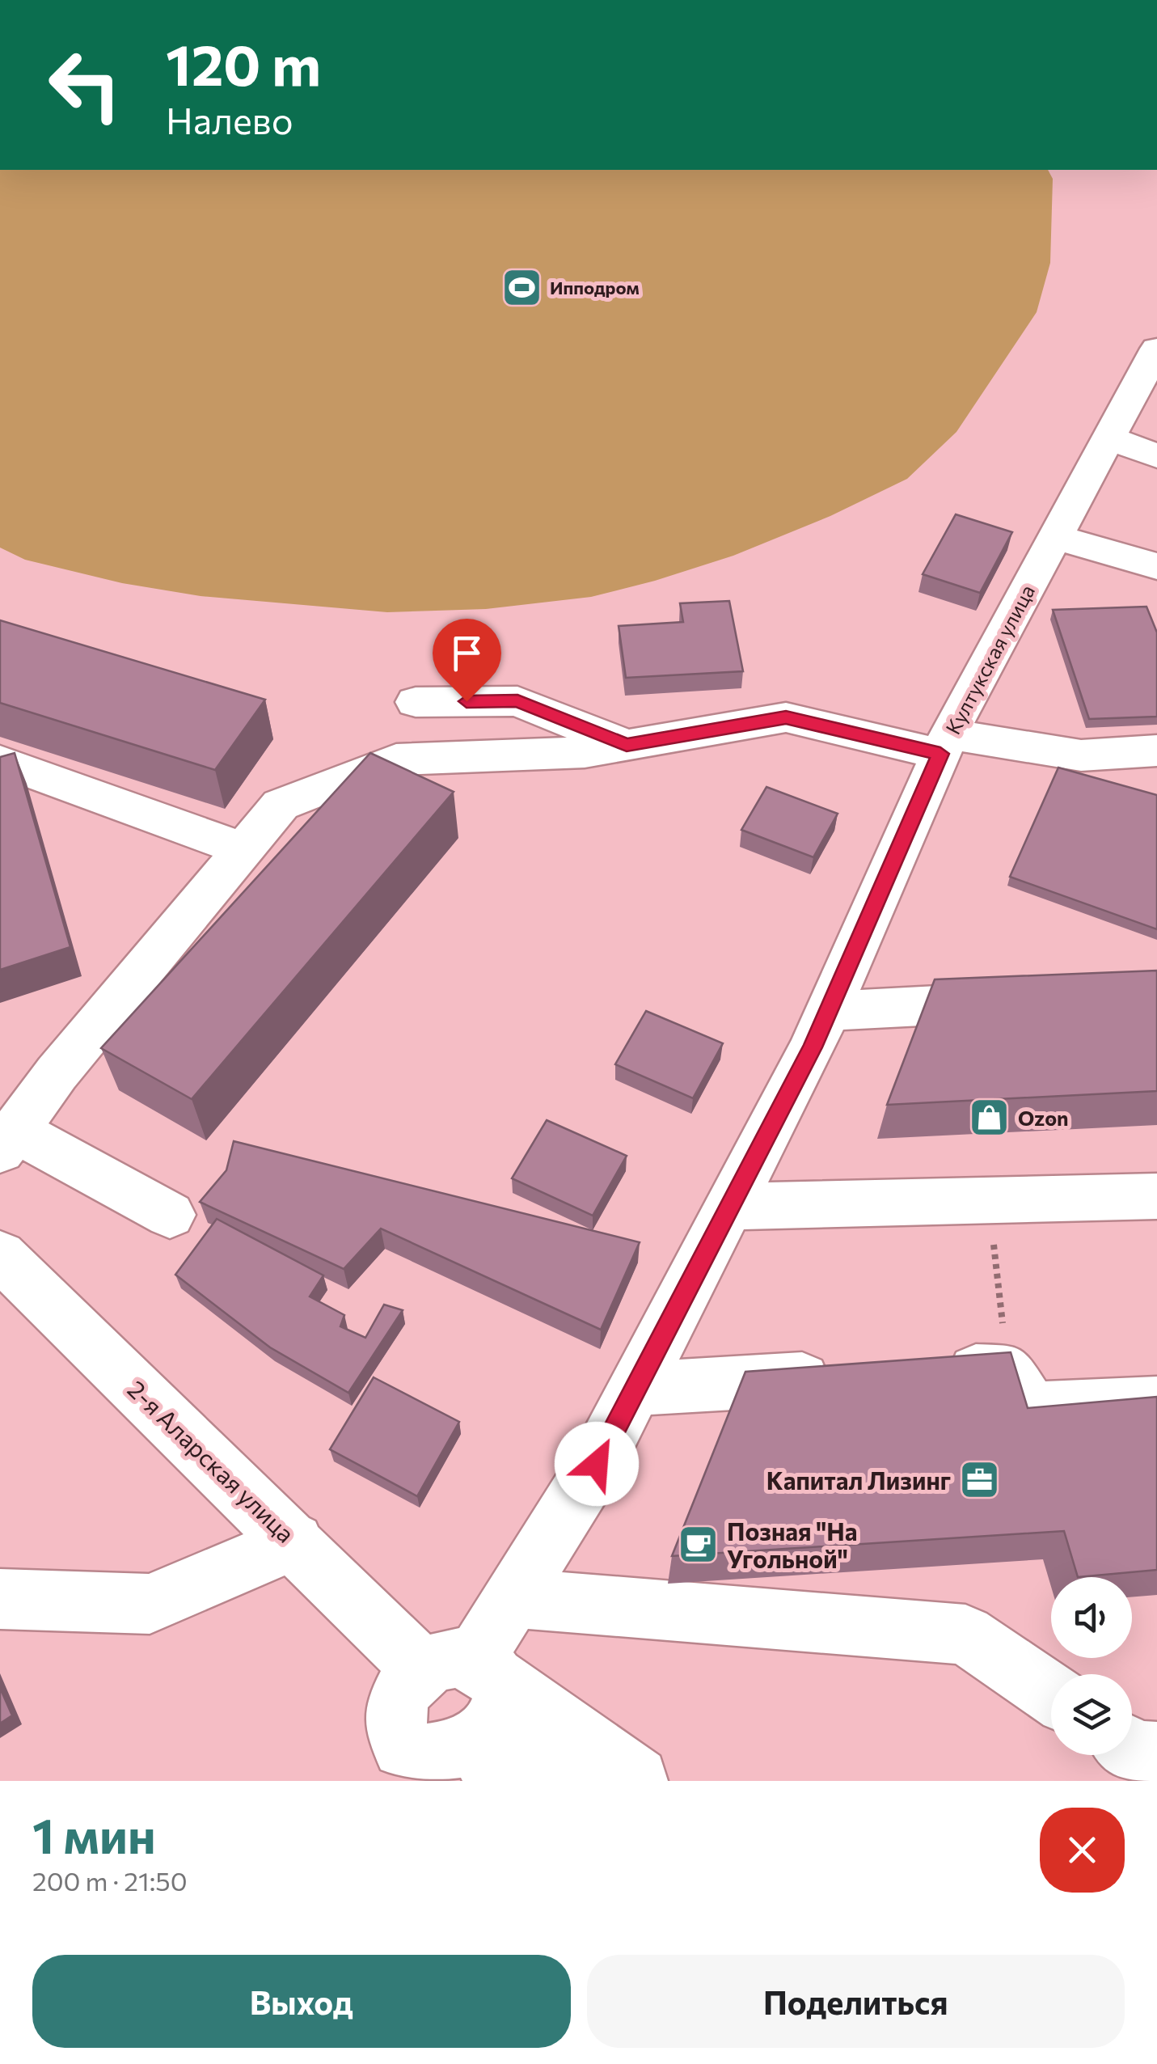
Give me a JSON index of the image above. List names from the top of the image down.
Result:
{
  "streets": {
    "street": ["Култукская улица", "2-я Аларская улица"]
  },
  "crossings": [
    ["Култукская улица", "2-я Аларская улица"]
  ],
  "places": {
    "sports": ["Ипподром"],
    "shop": ["Ozon"],
    "office": ["Капитал Лизинг"],
    "cafe": ["Позная \"На Угольной\""]
  },
  "page": {
    "turn": ["120 m", "Налево"],
    "heading": ["1 мин", "200 m · 21:50"],
    "buttons": ["Выход", "Поделиться"]
  }
}
